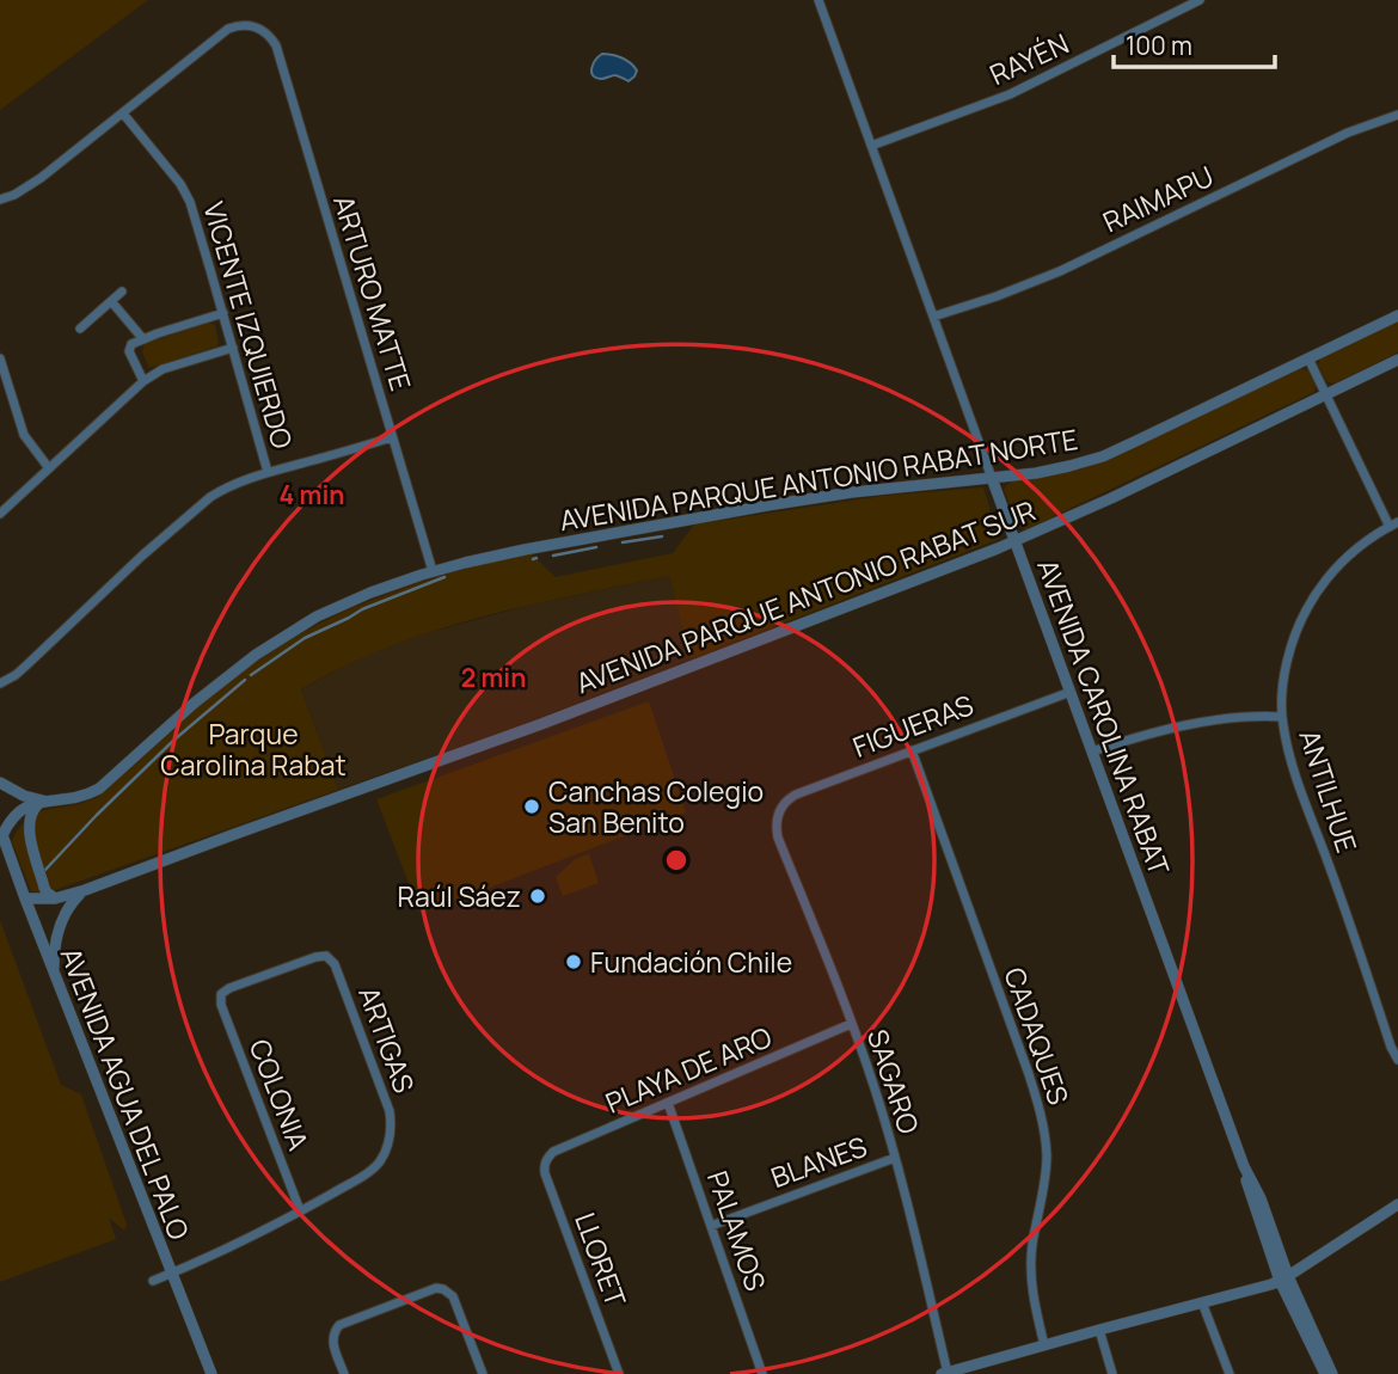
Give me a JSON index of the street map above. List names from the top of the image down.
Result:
{
  "streets": {
    "street": [
      "RAYÉN",
      "RAIMAPU",
      "ARTURO MATTE",
      "VICENTE IZQUIERDO",
      "AVENIDA PARQUE ANTONIO RABAT NORTE",
      "AVENIDA PARQUE ANTONIO RABAT SUR",
      "AVENIDA CAROLINA RABAT",
      "FIGUERAS",
      "ANTILHUE",
      "CADAQUES",
      "ARTIGAS",
      "PLAYA DE ARO",
      "SAGARO",
      "AVENIDA AGUA DEL PALO",
      "COLONIA",
      "BLANES",
      "PALAMOS",
      "LLORET"
    ]
  },
  "crossings": [
    ["RAYÉN", "AVENIDA CAROLINA RABAT"],
    ["RAIMAPU", "AVENIDA CAROLINA RABAT"],
    ["ARTURO MATTE", "VICENTE IZQUIERDO"],
    ["ARTURO MATTE", "AVENIDA PARQUE ANTONIO RABAT NORTE"],
    ["AVENIDA PARQUE ANTONIO RABAT NORTE", "AVENIDA CAROLINA RABAT"],
    ["AVENIDA PARQUE ANTONIO RABAT NORTE", "AVENIDA AGUA DEL PALO"],
    ["AVENIDA PARQUE ANTONIO RABAT SUR", "AVENIDA CAROLINA RABAT"],
    ["AVENIDA PARQUE ANTONIO RABAT SUR", "AVENIDA AGUA DEL PALO"],
    ["AVENIDA CAROLINA RABAT", "FIGUERAS"],
    ["FIGUERAS", "CADAQUES"],
    ["FIGUERAS", "SAGARO"],
    ["ARTIGAS", "COLONIA"],
    ["PLAYA DE ARO", "SAGARO"],
    ["PLAYA DE ARO", "PALAMOS"],
    ["PLAYA DE ARO", "LLORET"],
    ["SAGARO", "BLANES"],
    ["BLANES", "PALAMOS"]
  ],
  "parks": ["Parque Carolina Rabat"],
  "places": ["Canchas Colegio San Benito", "Raúl Sáez", "Fundación Chile"],
  "scale_bar": "100 m",
  "rings": ["4 min", "2 min"]
}
